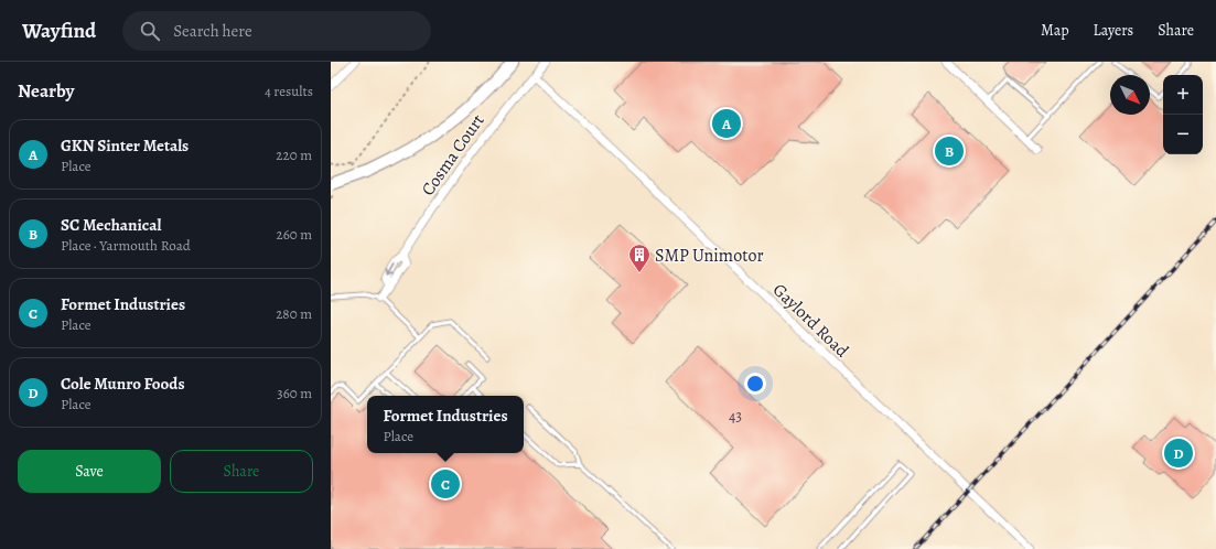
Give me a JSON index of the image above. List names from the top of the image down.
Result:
{
  "streets": {
    "street": ["Cosma Court", "Gaylord Road"]
  },
  "crossings": [
    ["Cosma Court", "Gaylord Road"]
  ],
  "places": {
    "building": ["SMP Unimotor"]
  },
  "house_numbers": ["43"],
  "north": "bottom right",
  "page": {
    "header": "Wayfind",
    "search": "Search here",
    "nav": ["Map", "Layers", "Share"],
    "heading": ["Nearby", "4 results"],
    "map_buttons": ["+", "−"],
    "pins": [
      "A",
      "B",
      "D",
      "C"
    ],
    "list": [
      {
        "mark": "A",
        "name": "GKN Sinter Metals",
        "note": "Place",
        "value": "220 m"
      },
      {
        "mark": "B",
        "name": "SC Mechanical",
        "note": "Place · Yarmouth Road",
        "value": "260 m"
      },
      {
        "mark": "C",
        "name": "Formet Industries",
        "note": "Place",
        "value": "280 m"
      },
      {
        "mark": "D",
        "name": "Cole Munro Foods",
        "note": "Place",
        "value": "360 m"
      }
    ],
    "popup": ["Formet Industries", "Place"],
    "buttons": ["Save", "Share"]
  }
}
